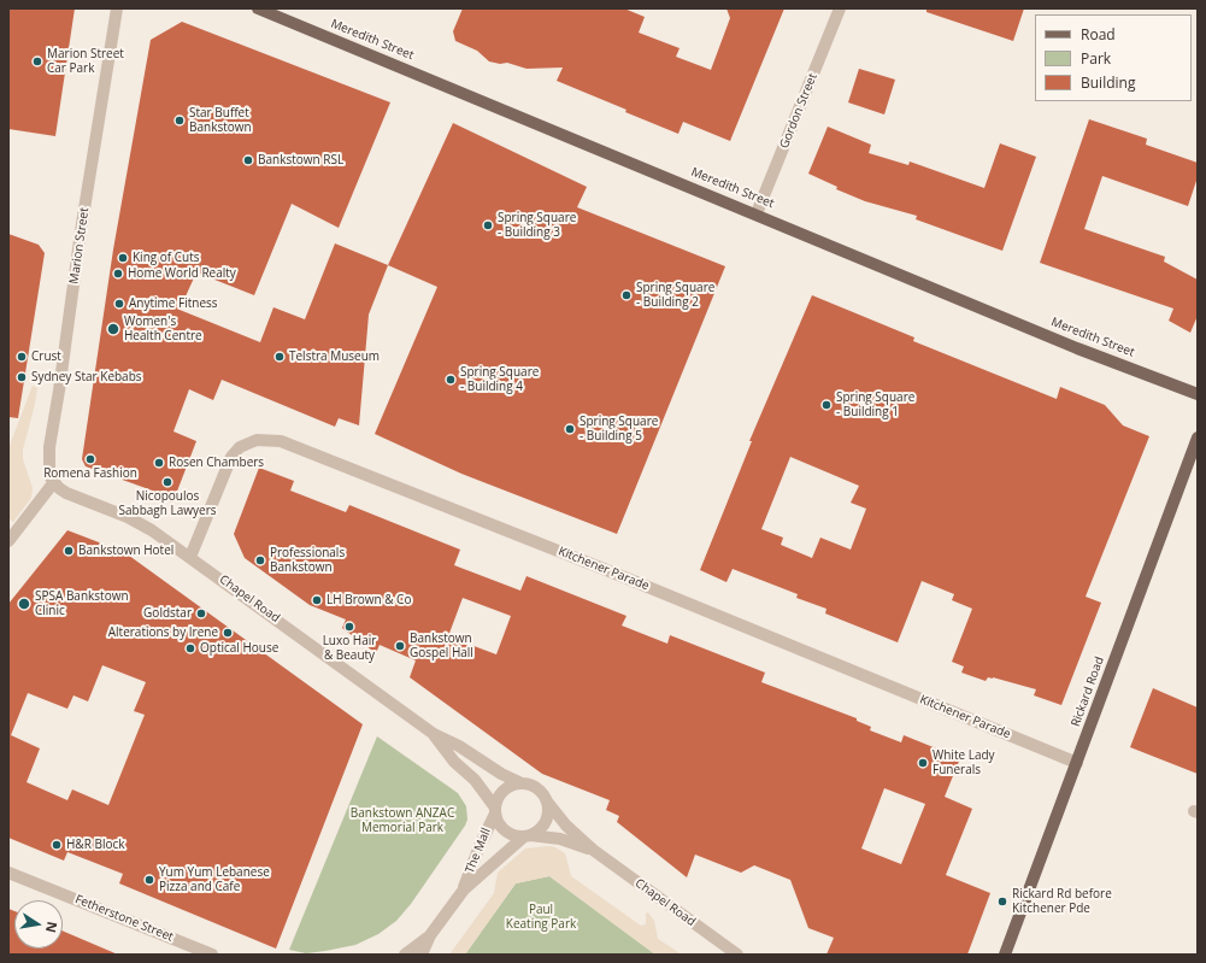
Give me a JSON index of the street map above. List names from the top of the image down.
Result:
{
  "streets": {
    "main road": ["Meredith Street", "Rickard Road"],
    "street": [
      "Gordon Street",
      "Marion Street",
      "Kitchener Parade",
      "Chapel Road",
      "The Mall",
      "Fetherstone Street"
    ]
  },
  "crossings": [
    ["Meredith Street", "Gordon Street"],
    ["Marion Street", "Chapel Road"],
    ["Kitchener Parade", "Chapel Road"],
    ["Kitchener Parade", "Rickard Road"],
    ["Chapel Road", "The Mall"]
  ],
  "parks": ["Bankstown ANZAC Memorial Park", "Paul Keating Park"],
  "places": [
    "Marion Street Car Park",
    "Star Buffet Bankstown",
    "Bankstown RSL",
    "Spring Square - Building 3",
    "King of Cuts",
    "Home World Realty",
    "Spring Square - Building 2",
    "Anytime Fitness",
    "Women's Health Centre",
    "Crust",
    "Telstra Museum",
    "Sydney Star Kebabs",
    "Spring Square - Building 4",
    "Spring Square - Building 1",
    "Spring Square - Building 5",
    "Romena Fashion",
    "Rosen Chambers",
    "Nicopoulos Sabbagh Lawyers",
    "Bankstown Hotel",
    "Professionals Bankstown",
    "LH Brown & Co",
    "SPSA Bankstown Clinic",
    "Goldstar",
    "Luxo Hair & Beauty",
    "Alterations by Irene",
    "Bankstown Gospel Hall",
    "Optical House",
    "White Lady Funerals",
    "H&R Block",
    "Yum Yum Lebanese Pizza and Cafe",
    "Rickard Rd before Kitchener Pde"
  ],
  "legend": ["Road", "Park", "Building"],
  "north": "right"
}
